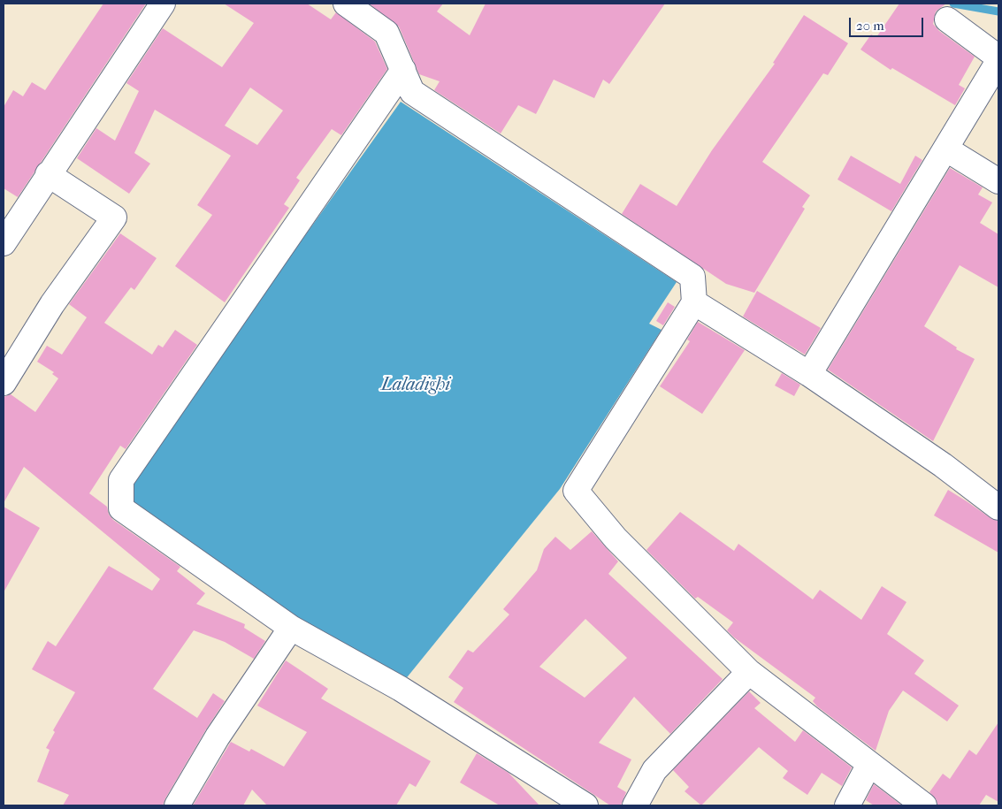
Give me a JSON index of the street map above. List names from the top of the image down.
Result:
{
  "water": ["Laladighi"],
  "scale_bar": "20 m"
}
